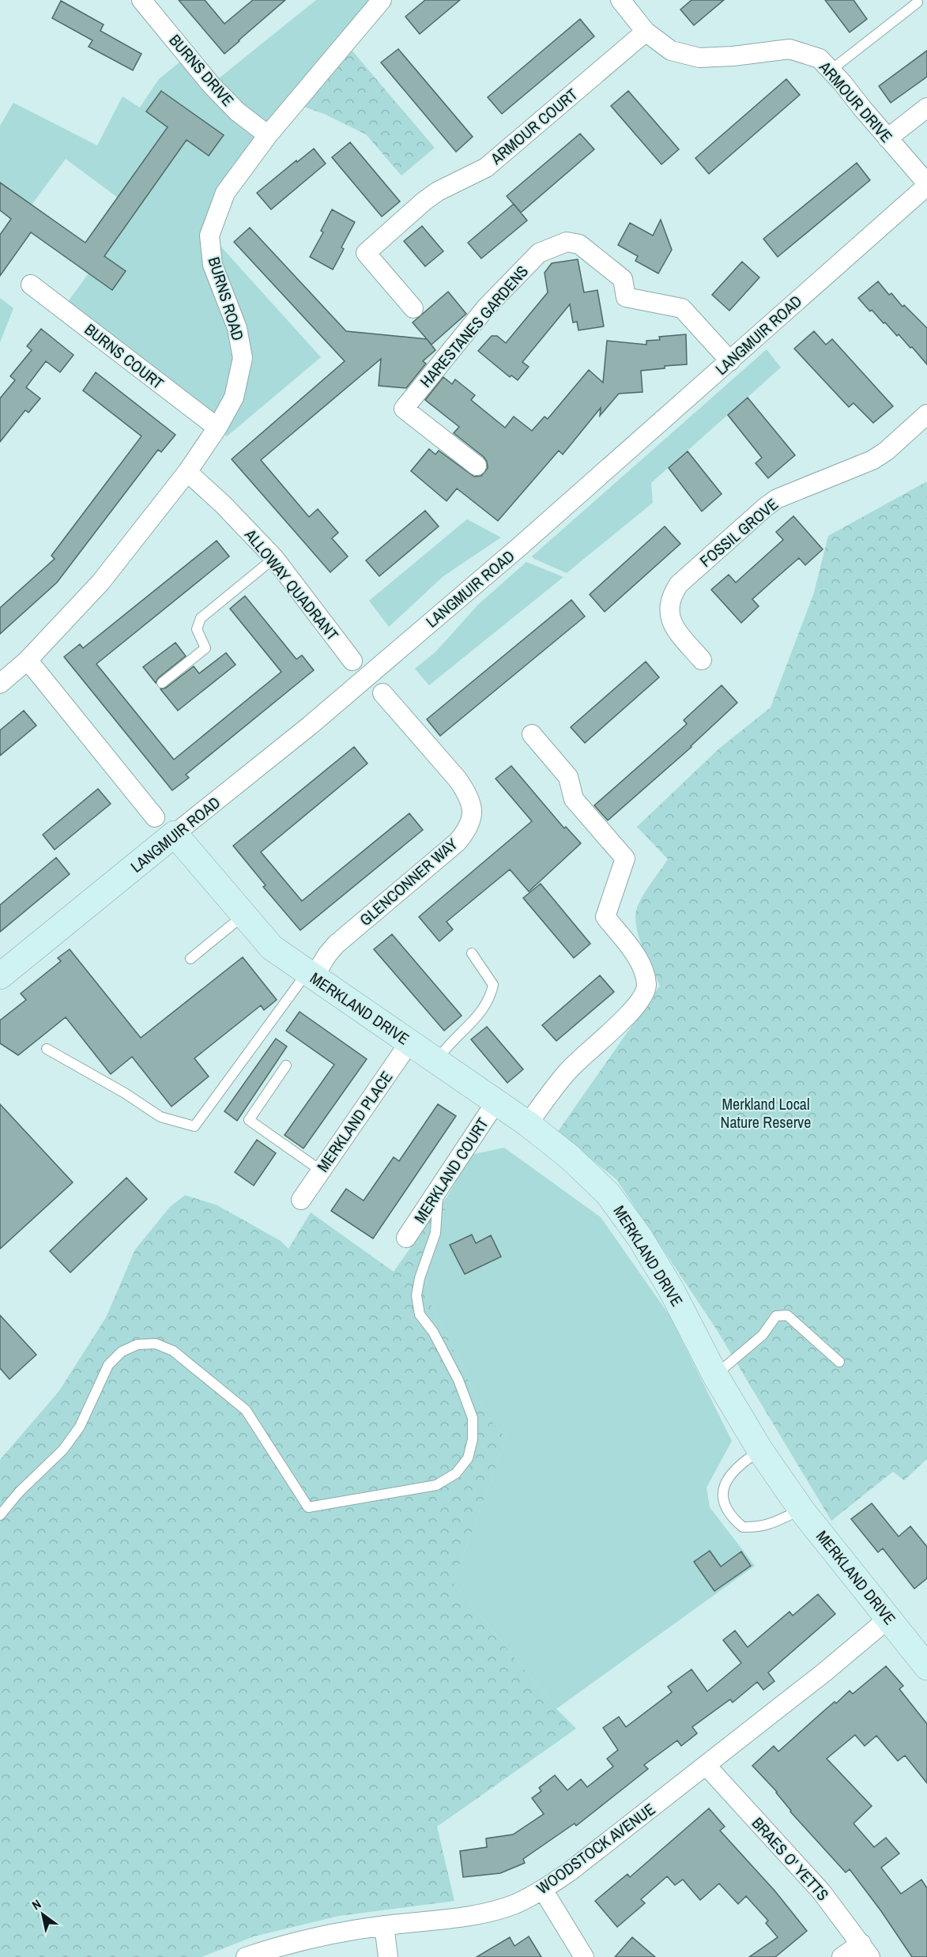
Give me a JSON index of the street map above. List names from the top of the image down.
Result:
{
  "streets": {
    "street": [
      "BURNS DRIVE",
      "ARMOUR DRIVE",
      "ARMOUR COURT",
      "BURNS ROAD",
      "HARESTANES GARDENS",
      "LANGMUIR ROAD",
      "BURNS COURT",
      "FOSSIL GROVE",
      "ALLOWAY QUADRANT",
      "GLENCONNER WAY",
      "MERKLAND DRIVE",
      "MERKLAND PLACE",
      "MERKLAND COURT",
      "WOODSTOCK AVENUE",
      "BRAES O' YETTS"
    ]
  },
  "crossings": [
    ["BURNS DRIVE", "BURNS ROAD"],
    ["ARMOUR DRIVE", "ARMOUR COURT"],
    ["ARMOUR DRIVE", "LANGMUIR ROAD"],
    ["BURNS ROAD", "BURNS COURT"],
    ["BURNS ROAD", "ALLOWAY QUADRANT"],
    ["HARESTANES GARDENS", "LANGMUIR ROAD"],
    ["LANGMUIR ROAD", "MERKLAND DRIVE"],
    ["GLENCONNER WAY", "MERKLAND DRIVE"],
    ["MERKLAND DRIVE", "MERKLAND PLACE"],
    ["MERKLAND DRIVE", "MERKLAND COURT"],
    ["MERKLAND DRIVE", "WOODSTOCK AVENUE"],
    ["WOODSTOCK AVENUE", "BRAES O' YETTS"]
  ],
  "parks": ["Merkland Local Nature Reserve"],
  "north": "top left"
}
